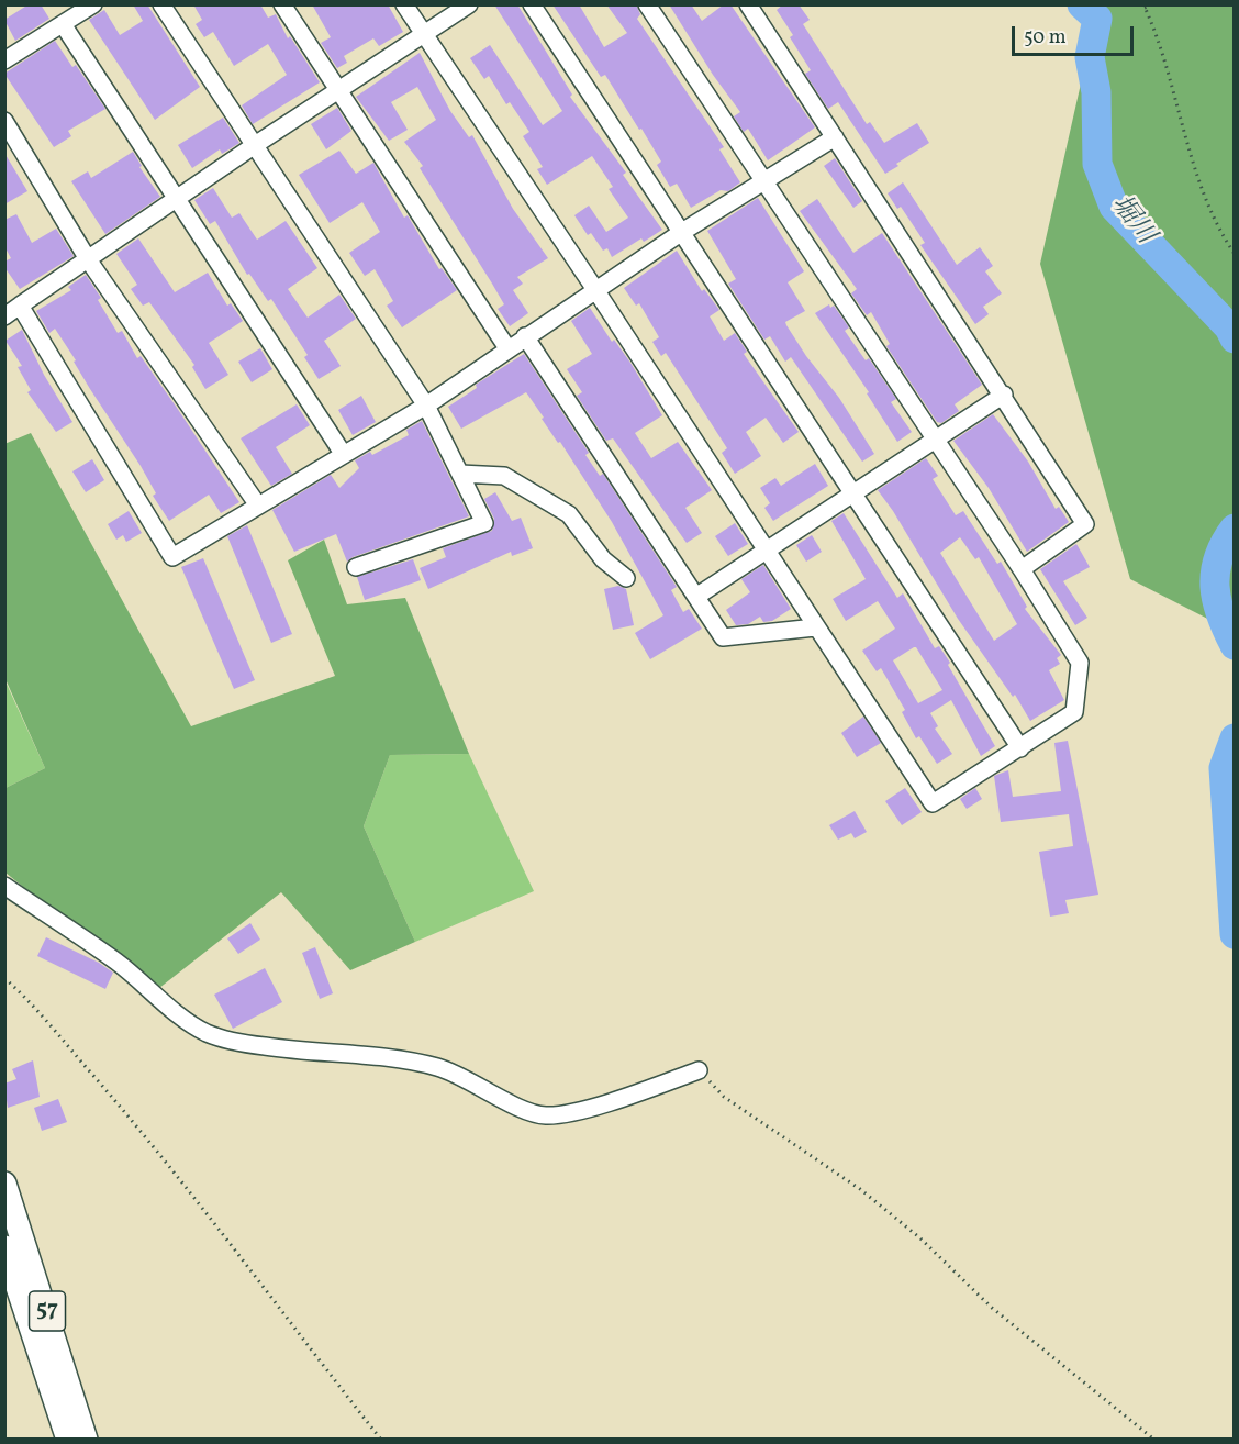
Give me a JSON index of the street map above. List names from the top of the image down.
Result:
{
  "streets": {
    "highway": ["57"]
  },
  "water": ["堀川"],
  "scale_bar": "50 m"
}
